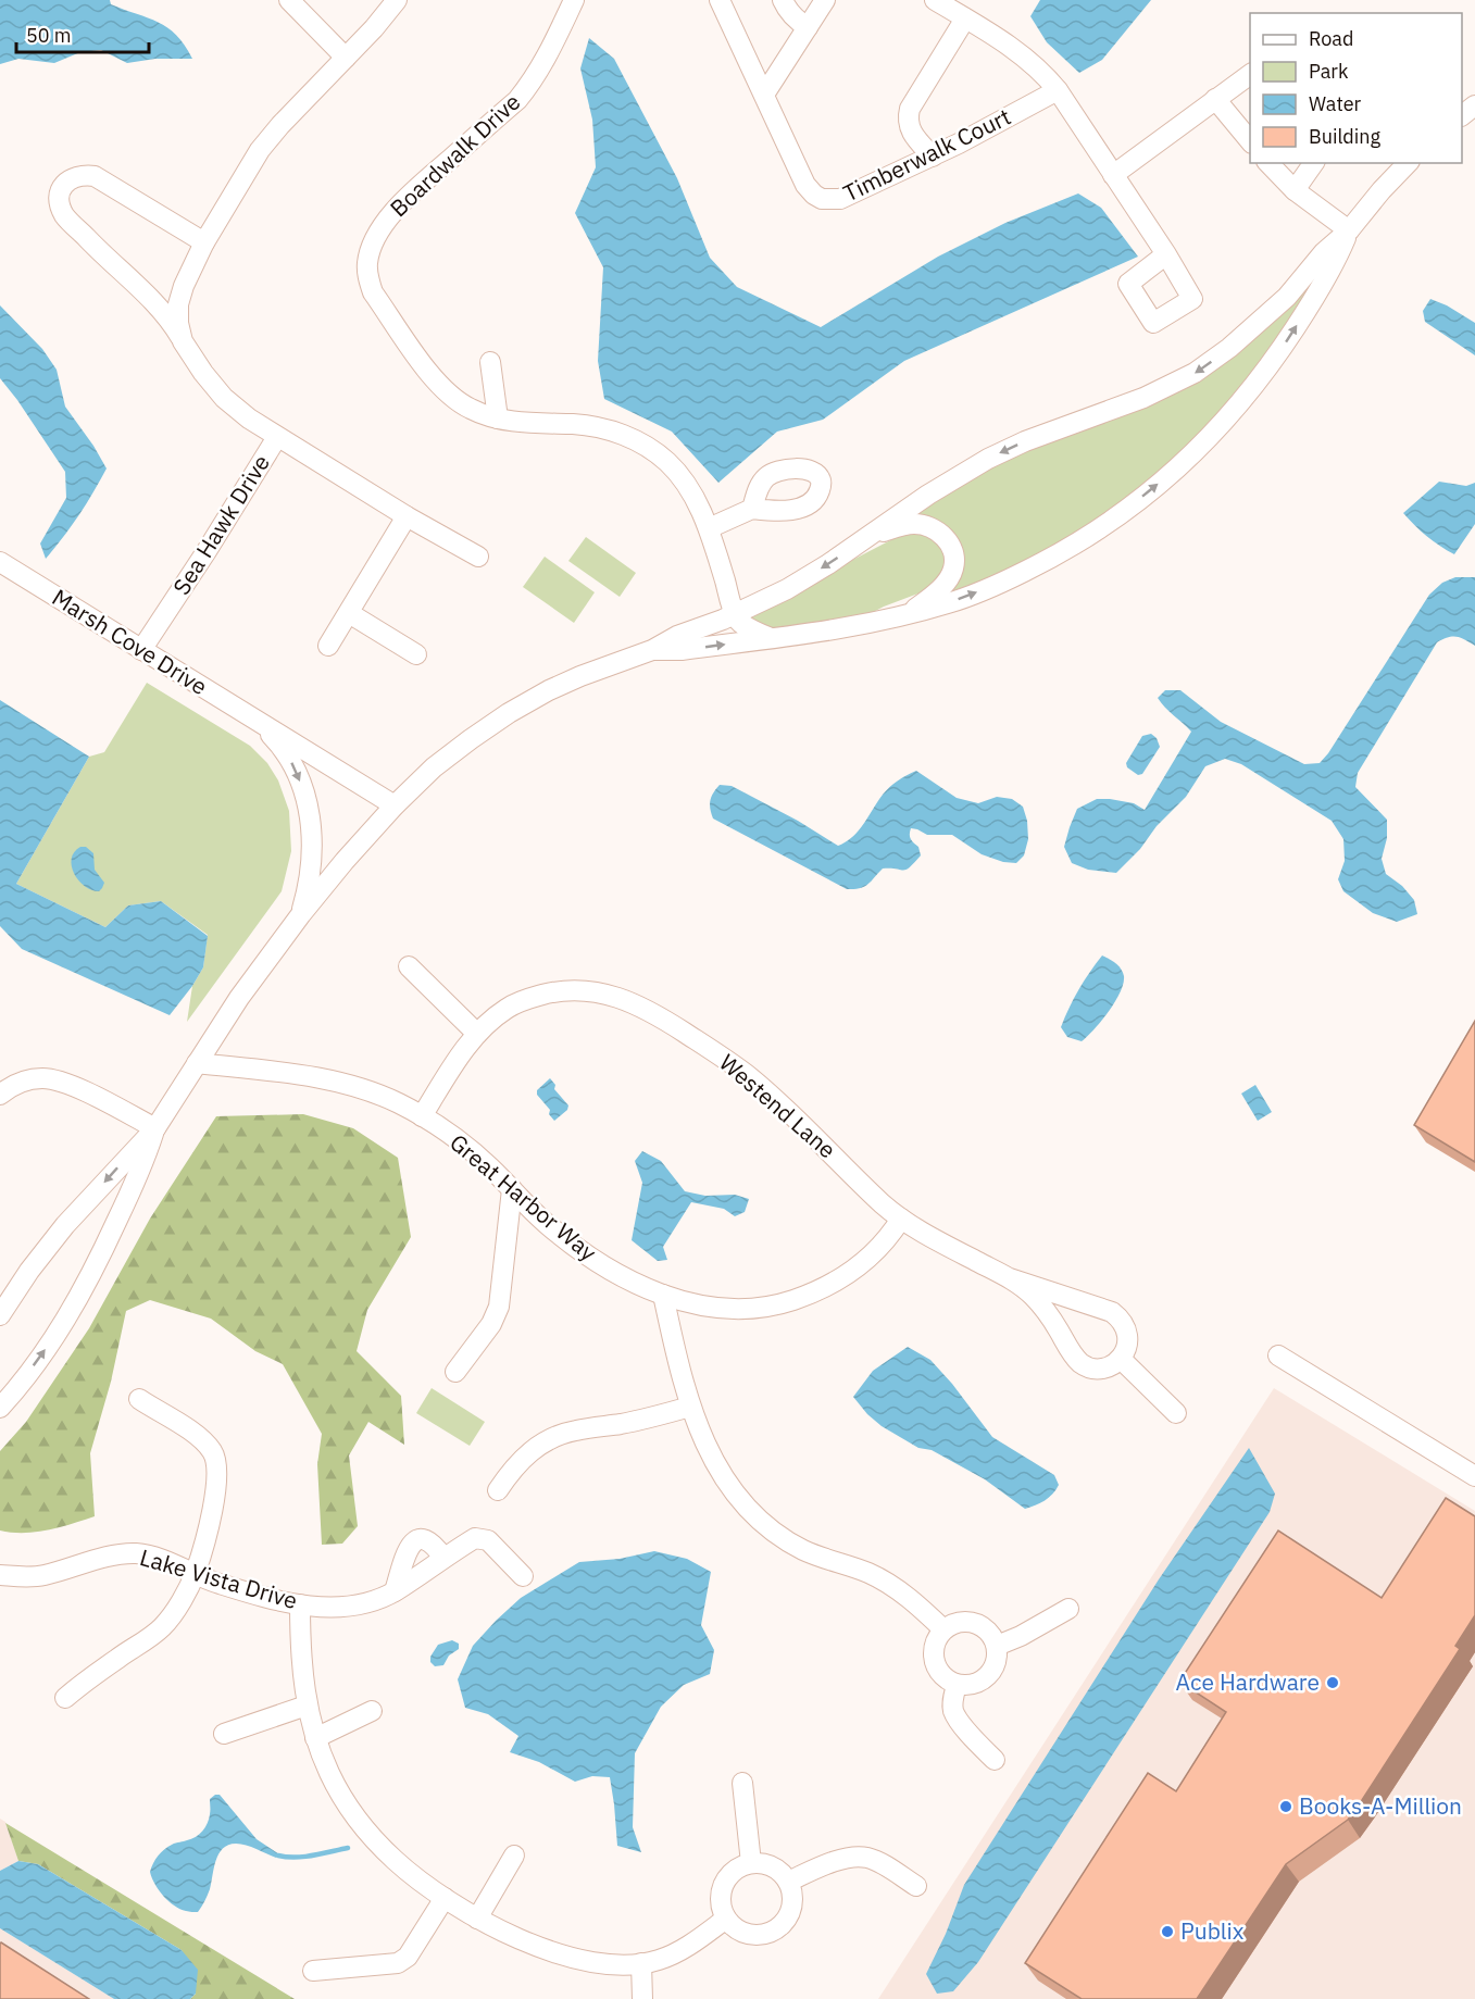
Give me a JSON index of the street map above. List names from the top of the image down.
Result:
{
  "streets": {
    "street": [
      "Boardwalk Drive",
      "Timberwalk Court",
      "Sea Hawk Drive",
      "Marsh Cove Drive",
      "Westend Lane",
      "Great Harbor Way",
      "Lake Vista Drive"
    ]
  },
  "crossings": [
    ["Sea Hawk Drive", "Marsh Cove Drive"],
    ["Westend Lane", "Great Harbor Way"]
  ],
  "places": ["Ace Hardware", "Books-A-Million", "Publix"],
  "legend": [
    "Road",
    "Park",
    "Water",
    "Building"
  ],
  "scale_bar": "50 m"
}
